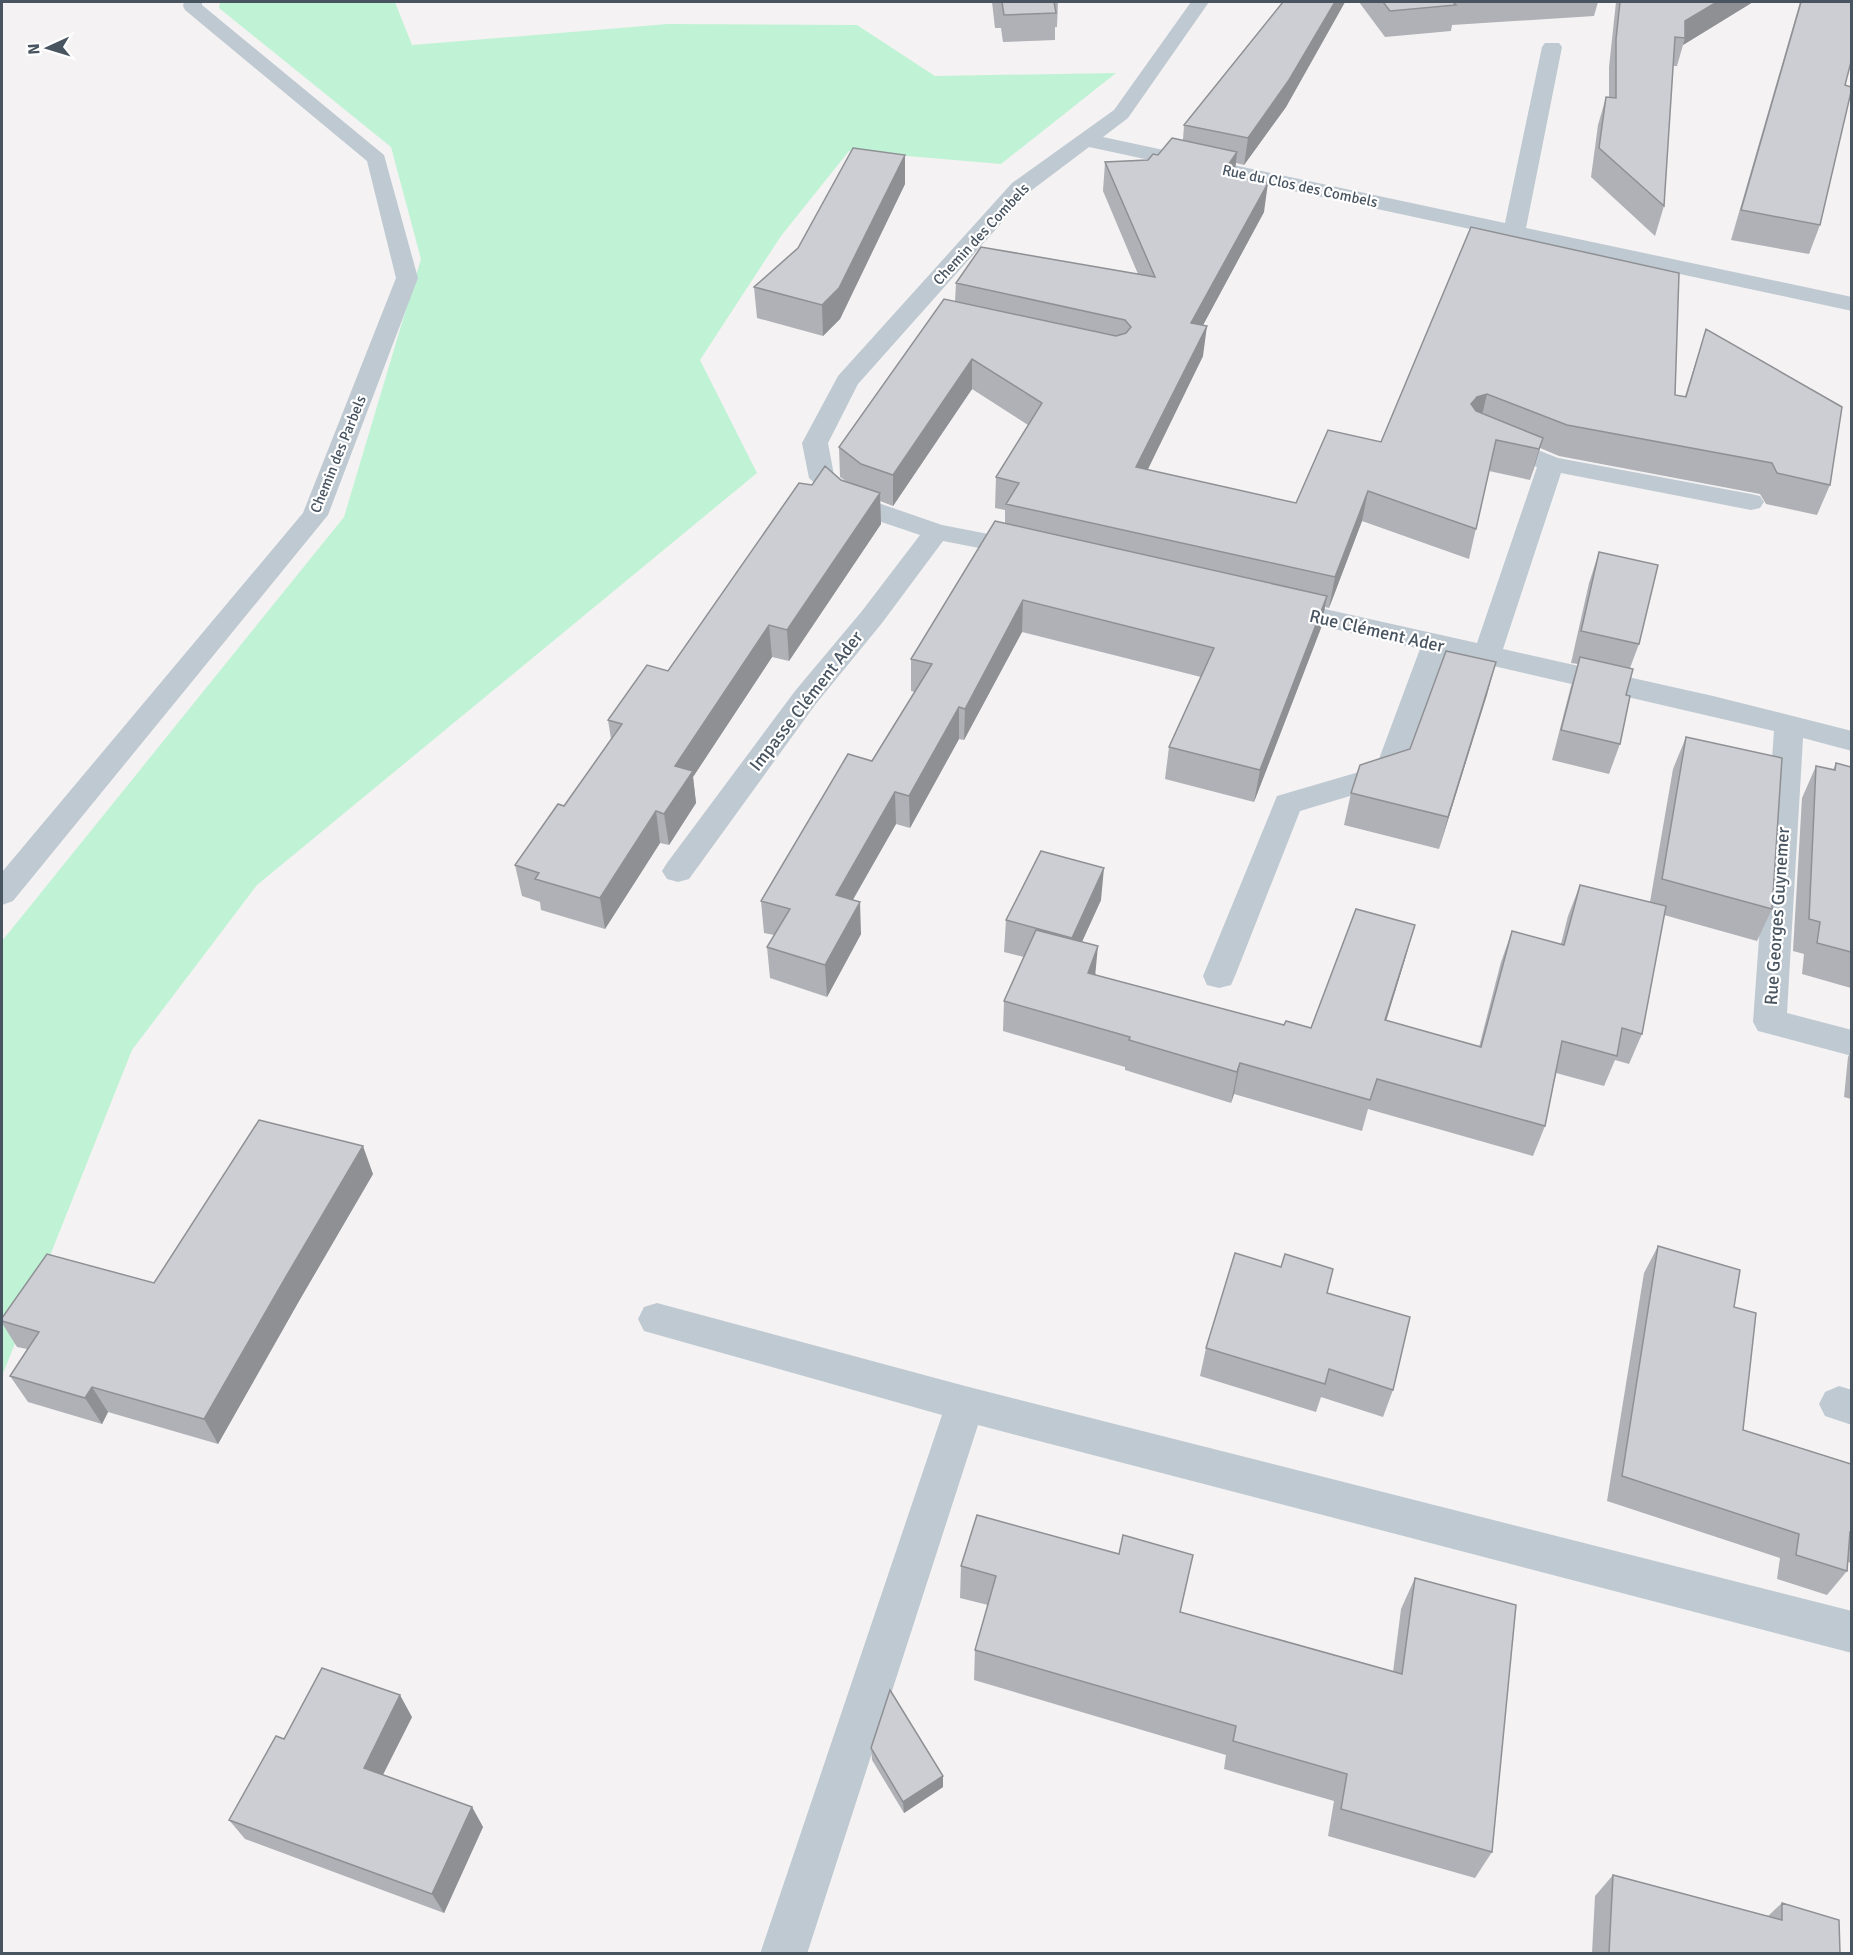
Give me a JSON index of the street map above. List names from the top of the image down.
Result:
{
  "streets": {
    "street": [
      "Rue du Clos des Combels",
      "Chemin des Combels",
      "Chemin des Parbels",
      "Rue Clément Ader",
      "Impasse Clément Ader",
      "Rue Georges Guynemer"
    ]
  },
  "crossings": [
    ["Rue du Clos des Combels", "Chemin des Combels"],
    ["Chemin des Combels", "Impasse Clément Ader"],
    ["Rue Clément Ader", "Rue Georges Guynemer"]
  ],
  "north": "left"
}
